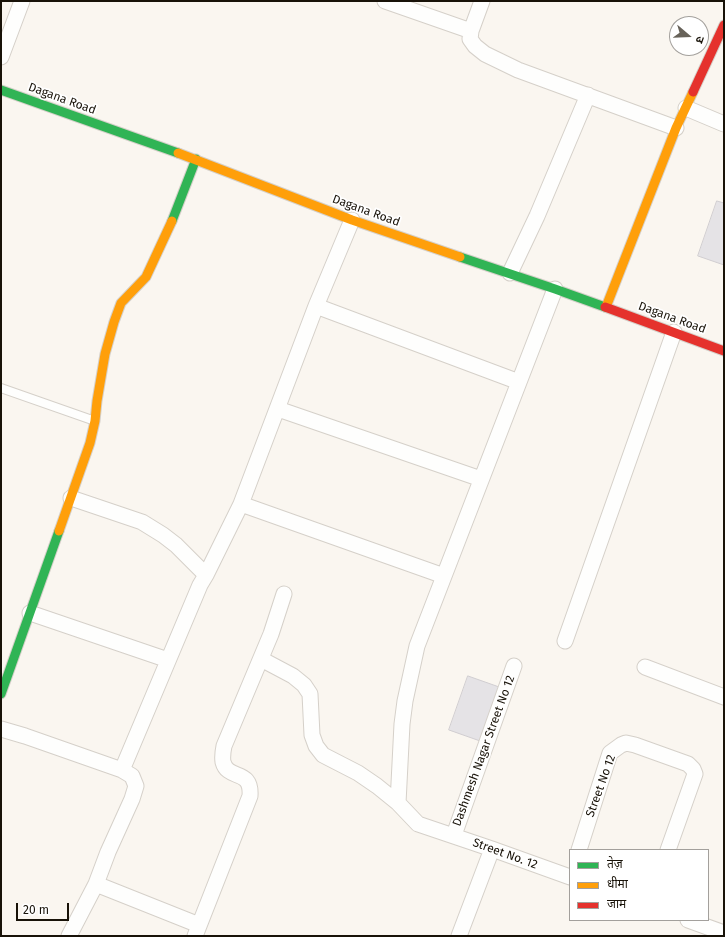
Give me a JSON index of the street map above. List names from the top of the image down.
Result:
{
  "streets": {
    "street": [
      "Dagana Road",
      "Dashmesh Nagar Street No 12",
      "Street No 12",
      "Street No. 12"
    ]
  },
  "crossings": [
    ["Dashmesh Nagar Street No 12", "Street No. 12"]
  ],
  "legend": ["तेज़", "धीमा", "जाम"],
  "scale_bar": "20 m",
  "north": "right"
}
